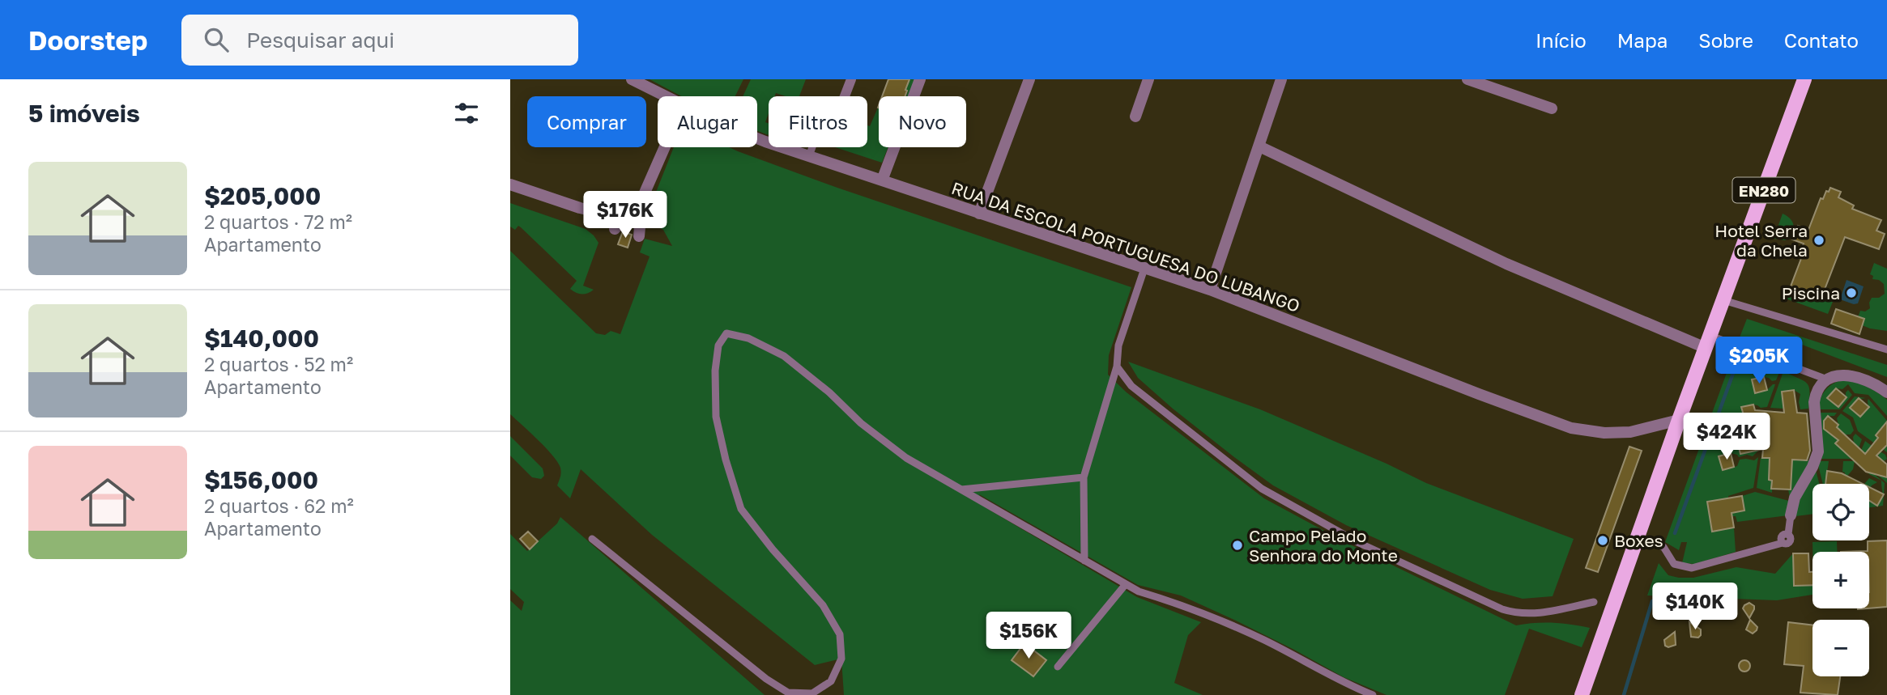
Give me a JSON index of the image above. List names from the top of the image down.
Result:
{
  "streets": {
    "main road": ["EN280"],
    "street": ["RUA DA ESCOLA PORTUGUESA DO LUBANGO"]
  },
  "crossings": [
    ["EN280", "RUA DA ESCOLA PORTUGUESA DO LUBANGO"]
  ],
  "places": [
    "Hotel Serra da Chela",
    "Piscina",
    "Boxes",
    "Campo Pelado Senhora do Monte"
  ],
  "page": {
    "header": "Doorstep",
    "search": "Pesquisar aqui",
    "nav": [
      "Início",
      "Mapa",
      "Sobre",
      "Contato"
    ],
    "heading": "5 imóveis",
    "chip": [
      "Comprar",
      "Alugar",
      "Filtros",
      "Novo"
    ],
    "list": [
      {
        "name": "$205,000",
        "note": "2 quartos · 72 m² · Apartamento"
      },
      {
        "name": "$140,000",
        "note": "2 quartos · 52 m² · Apartamento"
      },
      {
        "name": "$156,000",
        "note": "2 quartos · 62 m² · Apartamento"
      }
    ],
    "price": [
      "$176K",
      "$205K",
      "$424K",
      "$140K",
      "$156K"
    ],
    "map_buttons": ["+", "−"]
  }
}
